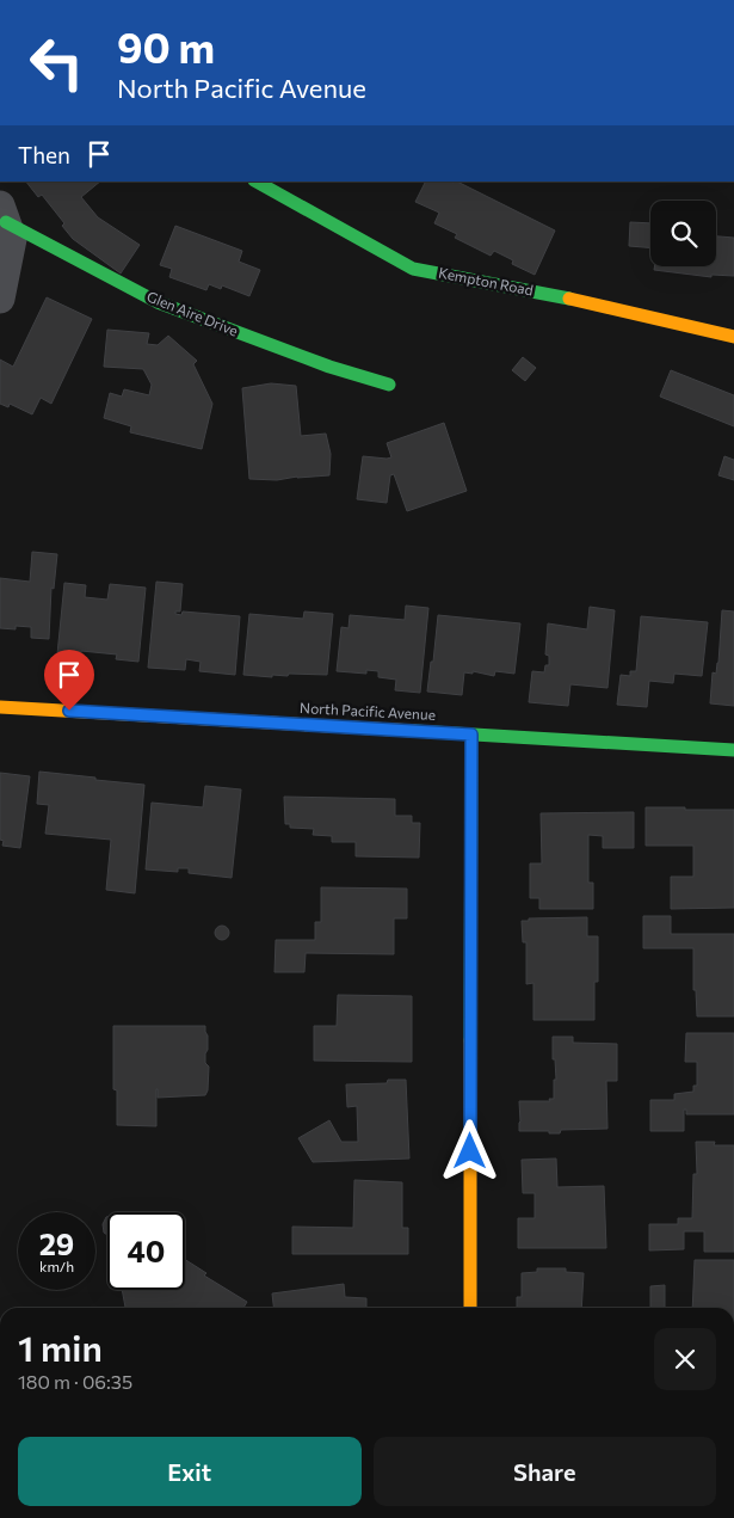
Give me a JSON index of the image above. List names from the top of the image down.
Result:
{
  "streets": {
    "street": ["Kempton Road", "Glen Aire Drive", "North Pacific Avenue"]
  },
  "page": {
    "turn": ["90 m", "North Pacific Avenue"],
    "then": "Then",
    "speed": "29 km/h",
    "limit": "40",
    "heading": ["1 min", "180 m · 06:35"],
    "buttons": ["Exit", "Share"]
  }
}
